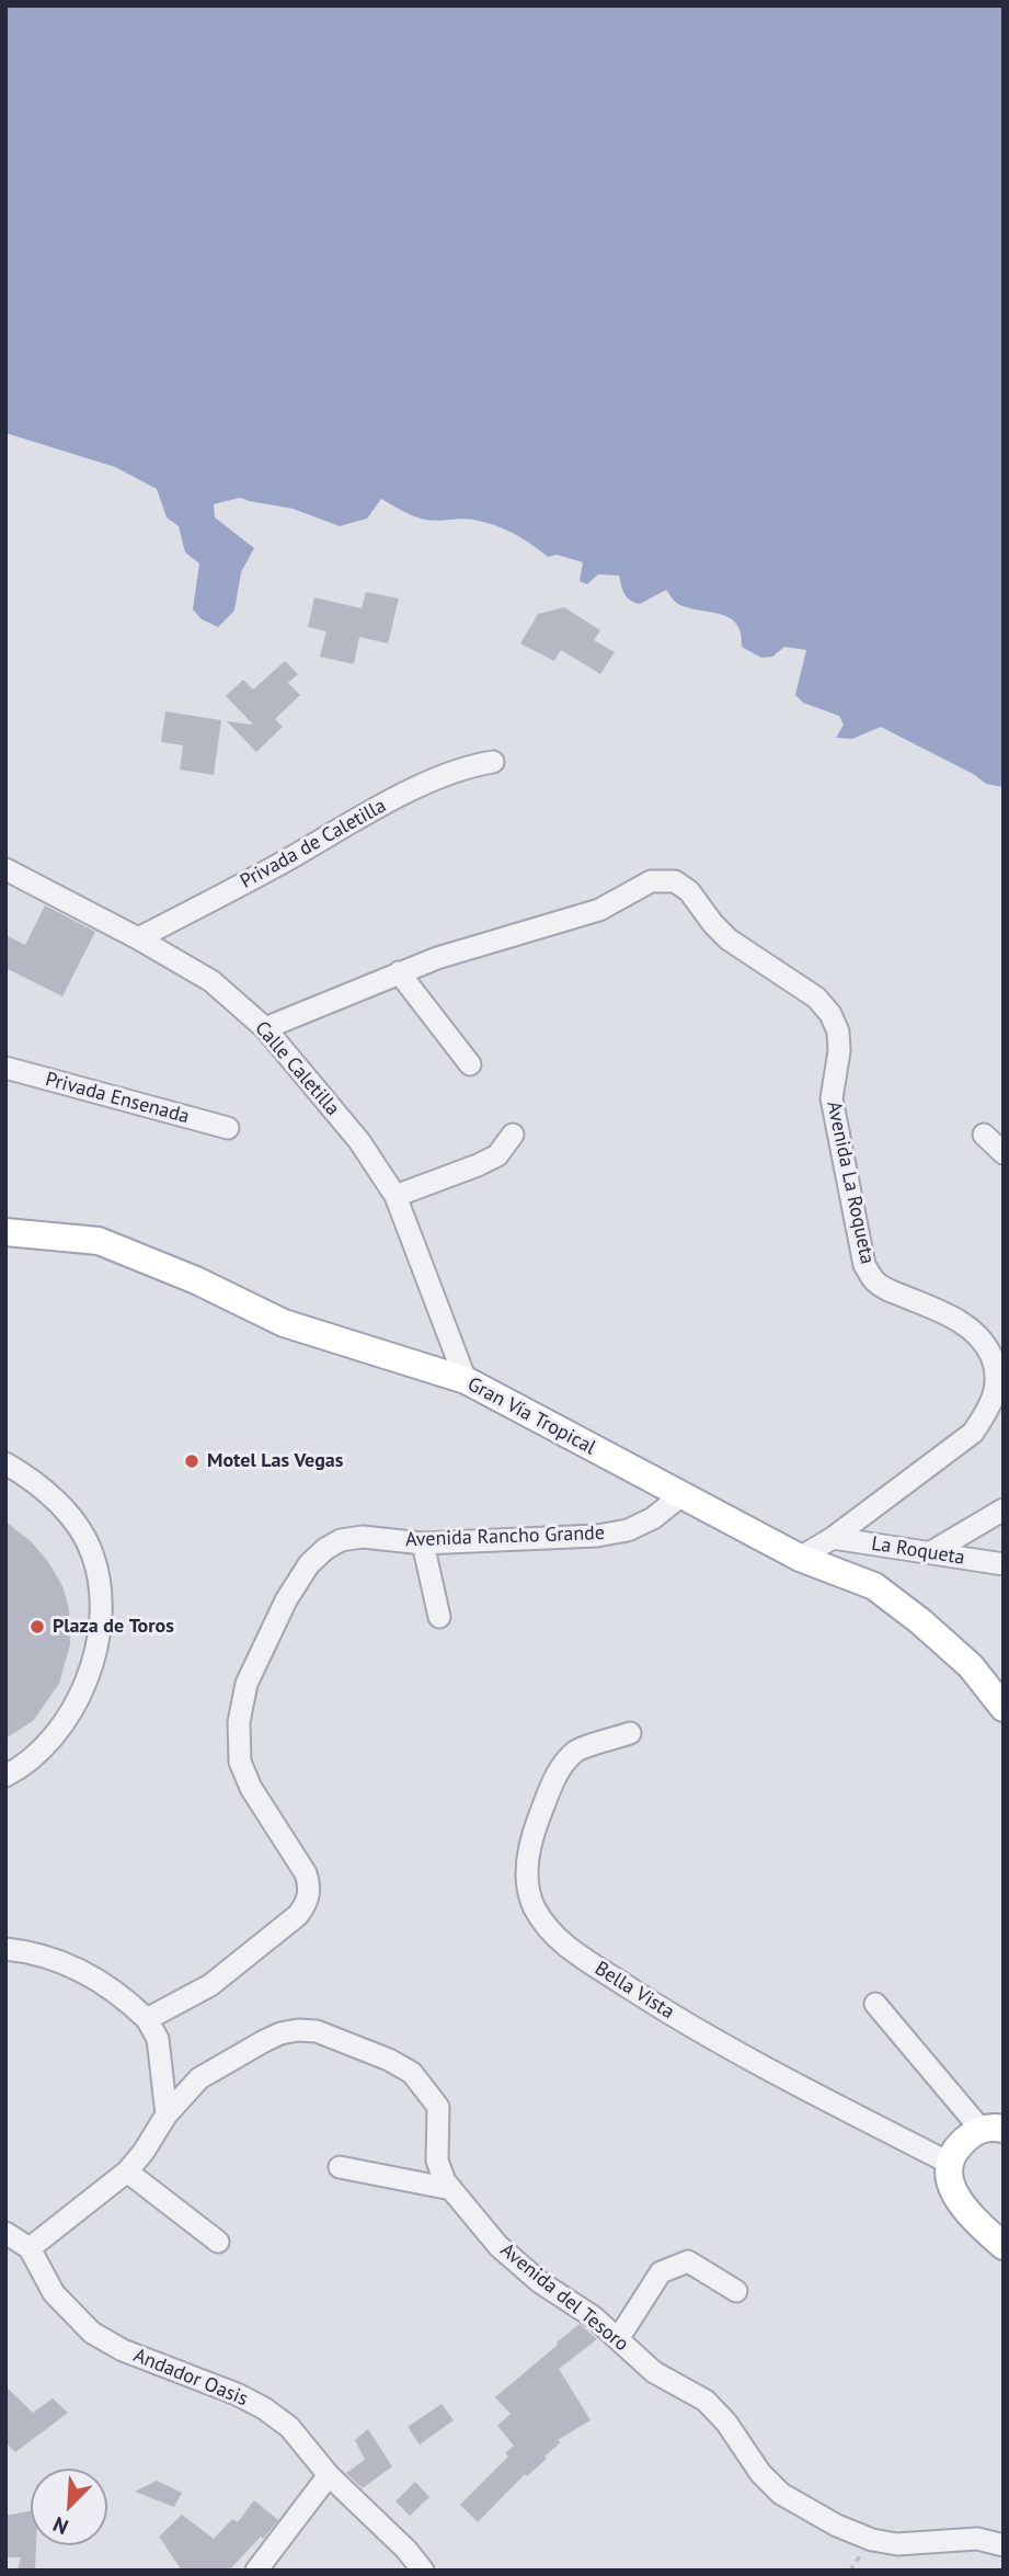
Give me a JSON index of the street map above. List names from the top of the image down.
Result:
{
  "streets": {
    "main road": ["Gran Vía Tropical"],
    "street": [
      "Privada de Caletilla",
      "Calle Caletilla",
      "Privada Ensenada",
      "Avenida La Roqueta",
      "Avenida Rancho Grande",
      "La Roqueta",
      "Bella Vista",
      "Avenida del Tesoro",
      "Andador Oasis"
    ]
  },
  "crossings": [
    ["Privada de Caletilla", "Calle Caletilla"],
    ["Calle Caletilla", "Avenida La Roqueta"],
    ["Calle Caletilla", "Gran Vía Tropical"],
    ["Avenida La Roqueta", "Gran Vía Tropical"],
    ["Avenida La Roqueta", "La Roqueta"],
    ["Gran Vía Tropical", "Avenida Rancho Grande"],
    ["Avenida del Tesoro", "Andador Oasis"]
  ],
  "places": ["Motel Las Vegas", "Plaza de Toros"],
  "north": "bottom left"
}
